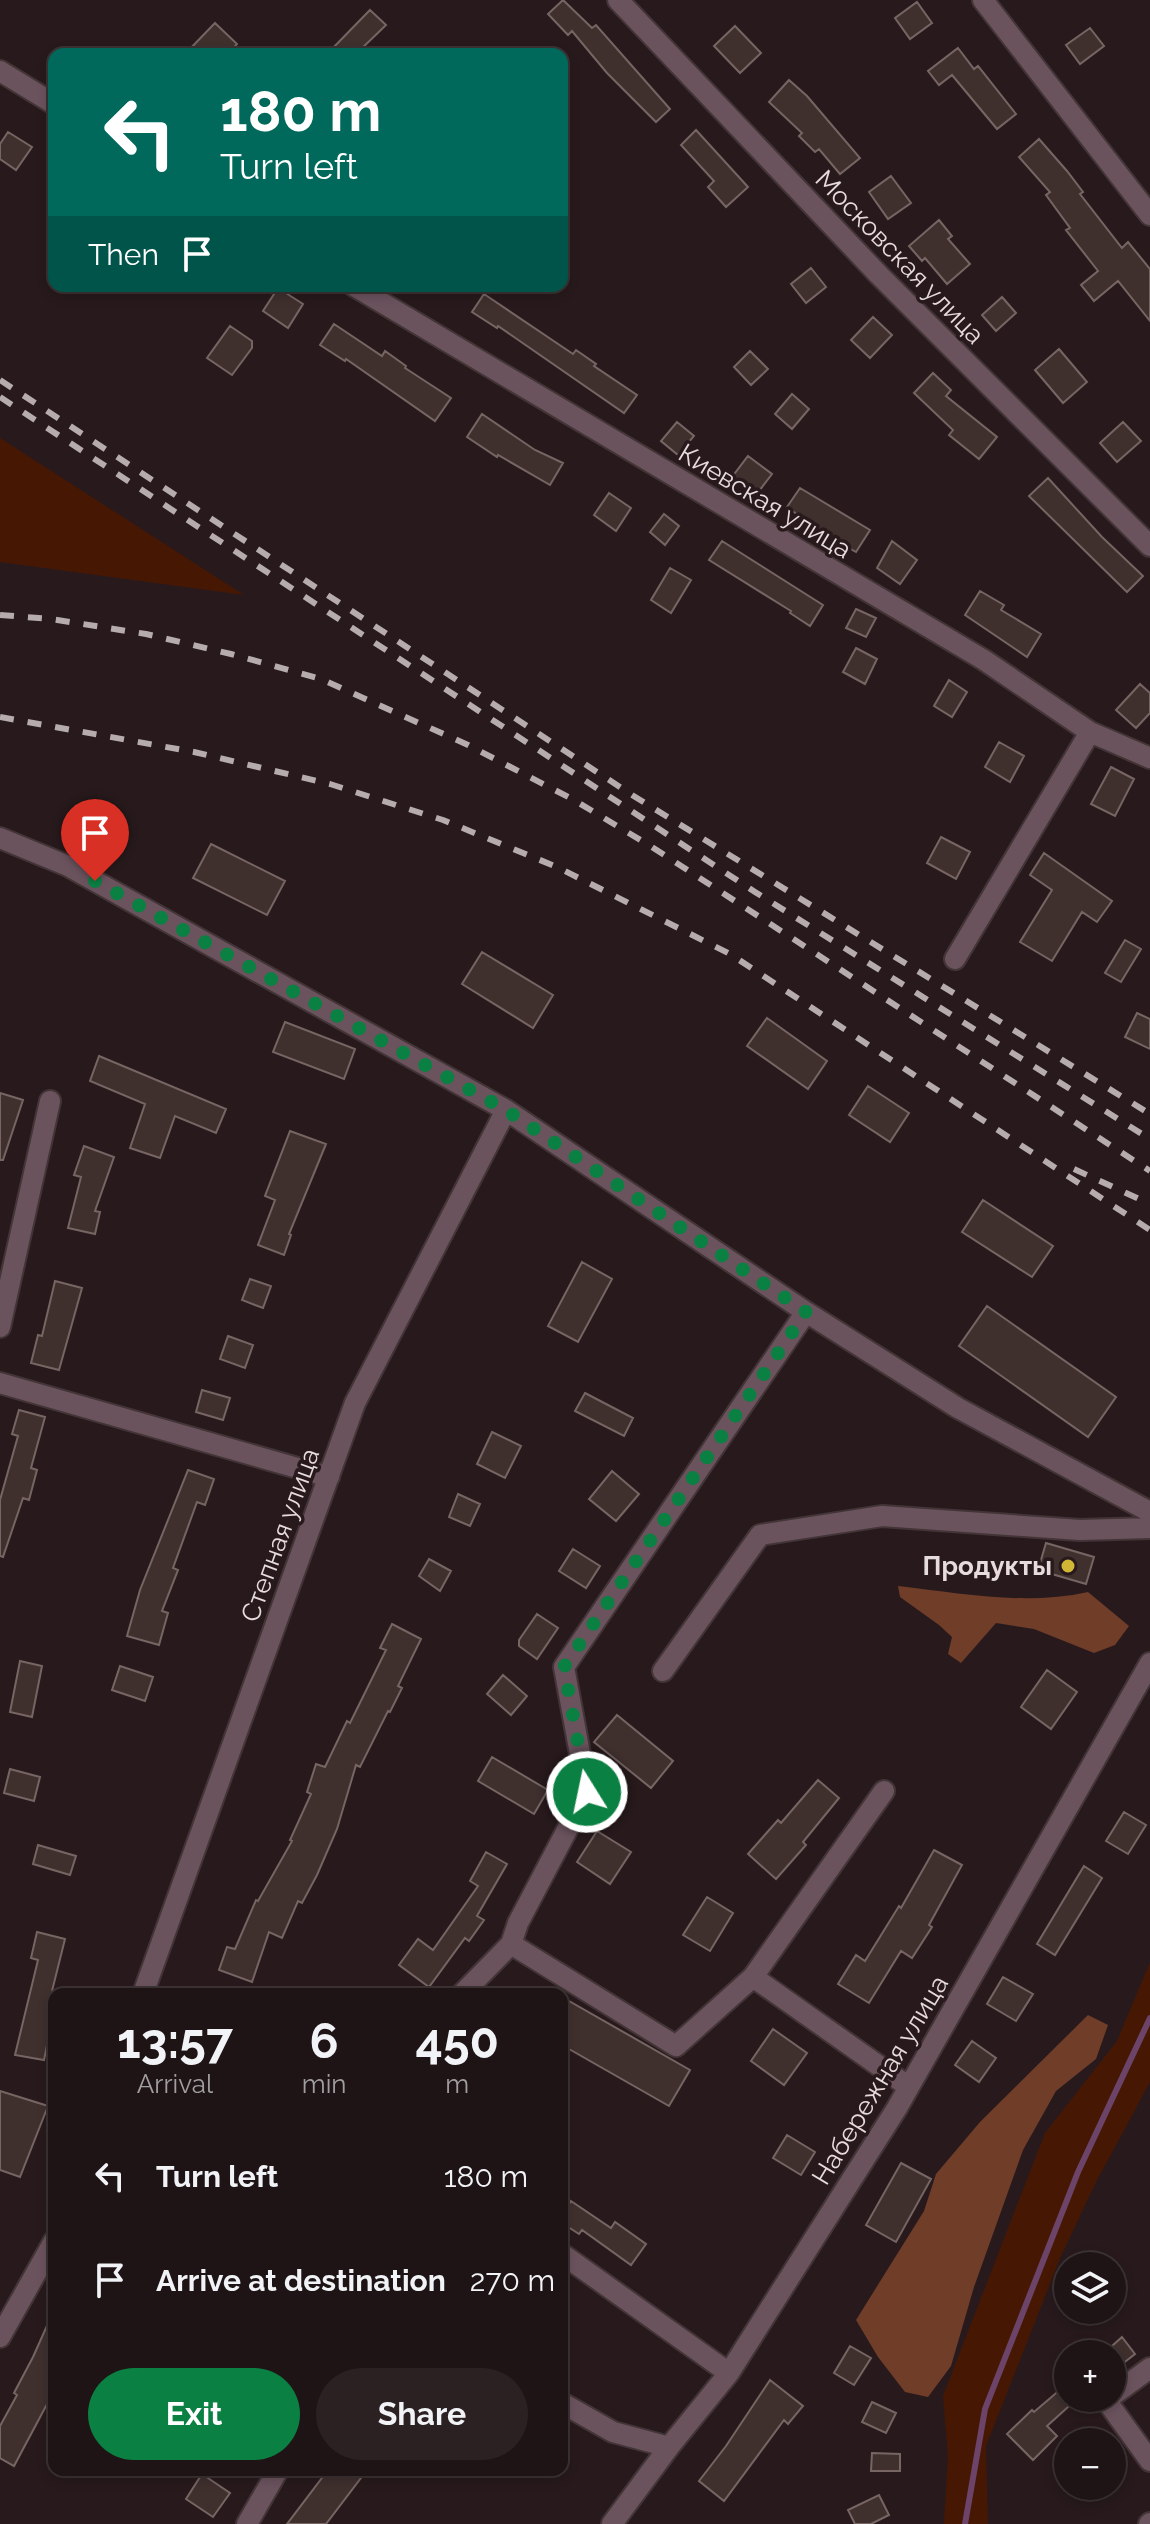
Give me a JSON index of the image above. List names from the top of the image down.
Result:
{
  "streets": {
    "street": [
      "Московская улица",
      "Киевская улица",
      "Степная улица",
      "Набережная улица"
    ]
  },
  "places": ["Продукты"],
  "page": {
    "turn": ["180 m", "Turn left"],
    "then": "Then",
    "eta": [
      "13:57",
      "Arrival",
      "6",
      "min",
      "450",
      "m"
    ],
    "list": [
      {
        "name": "Turn left",
        "value": "180 m"
      },
      {
        "name": "Arrive at destination",
        "value": "270 m"
      }
    ],
    "map_buttons": ["+", "−"],
    "buttons": ["Exit", "Share"]
  }
}
